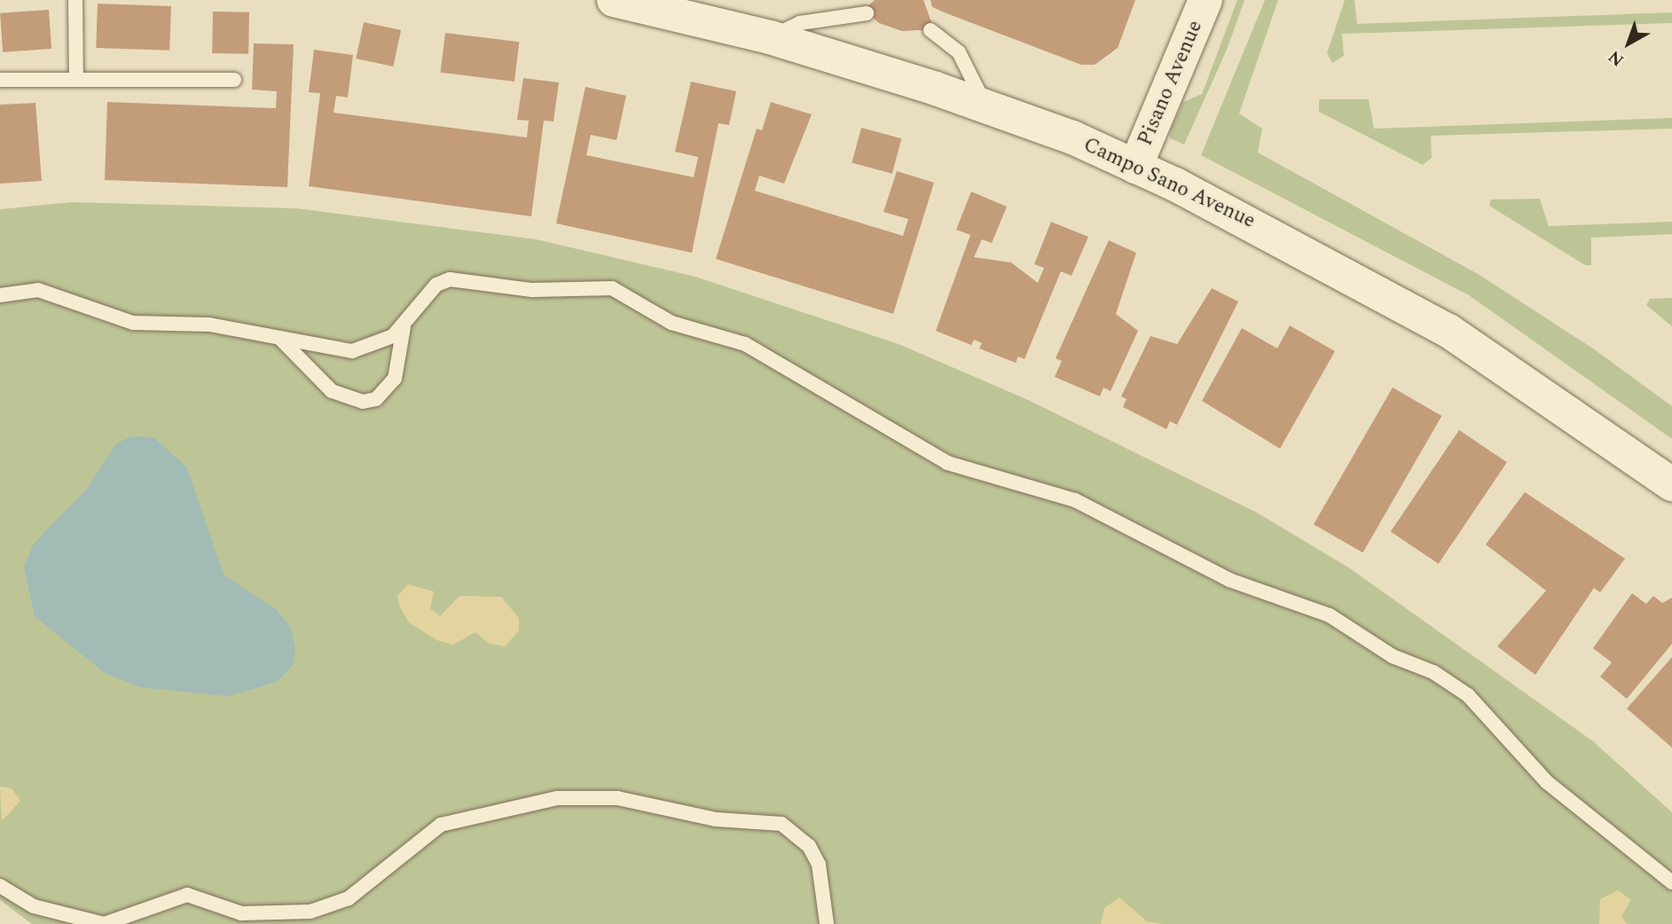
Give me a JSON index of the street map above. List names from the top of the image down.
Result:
{
  "streets": {
    "street": ["Pisano Avenue", "Campo Sano Avenue"]
  },
  "crossings": [
    ["Pisano Avenue", "Campo Sano Avenue"]
  ],
  "north": "bottom left"
}
